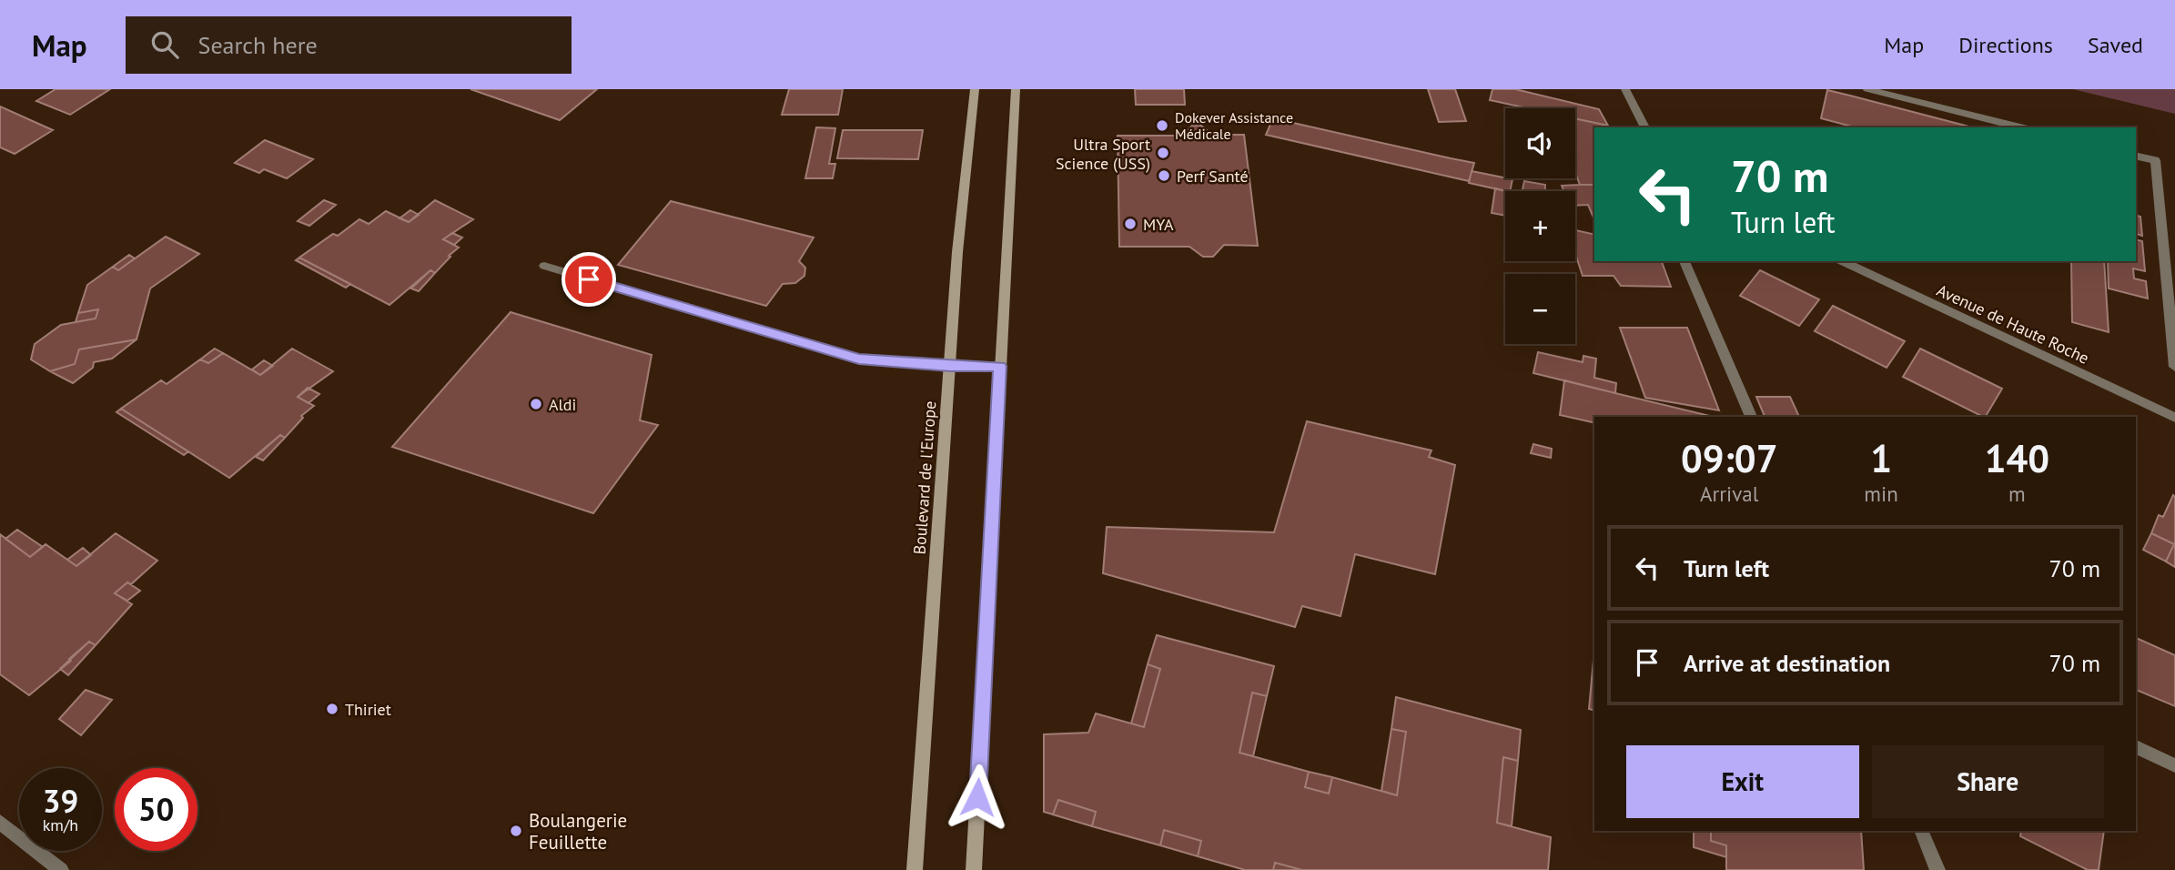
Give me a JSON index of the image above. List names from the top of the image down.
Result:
{
  "streets": {
    "main road": ["Boulevard de l'Europe"],
    "street": ["Avenue de Haute Roche"]
  },
  "places": [
    "Dokever Assistance Médicale",
    "Ultra Sport Science (USS)",
    "Perf Santé",
    "MYA",
    "Aldi",
    "Thiriet",
    "Boulangerie Feuillette"
  ],
  "page": {
    "header": "Map",
    "search": "Search here",
    "nav": ["Map", "Directions", "Saved"],
    "map_buttons": ["+", "−"],
    "turn": ["70 m", "Turn left"],
    "eta": [
      "09:07",
      "Arrival",
      "1",
      "min",
      "140",
      "m"
    ],
    "list": [
      {
        "name": "Turn left",
        "value": "70 m"
      },
      {
        "name": "Arrive at destination",
        "value": "70 m"
      }
    ],
    "buttons": ["Exit", "Share"],
    "speed": "39 km/h",
    "limit": "50"
  }
}
